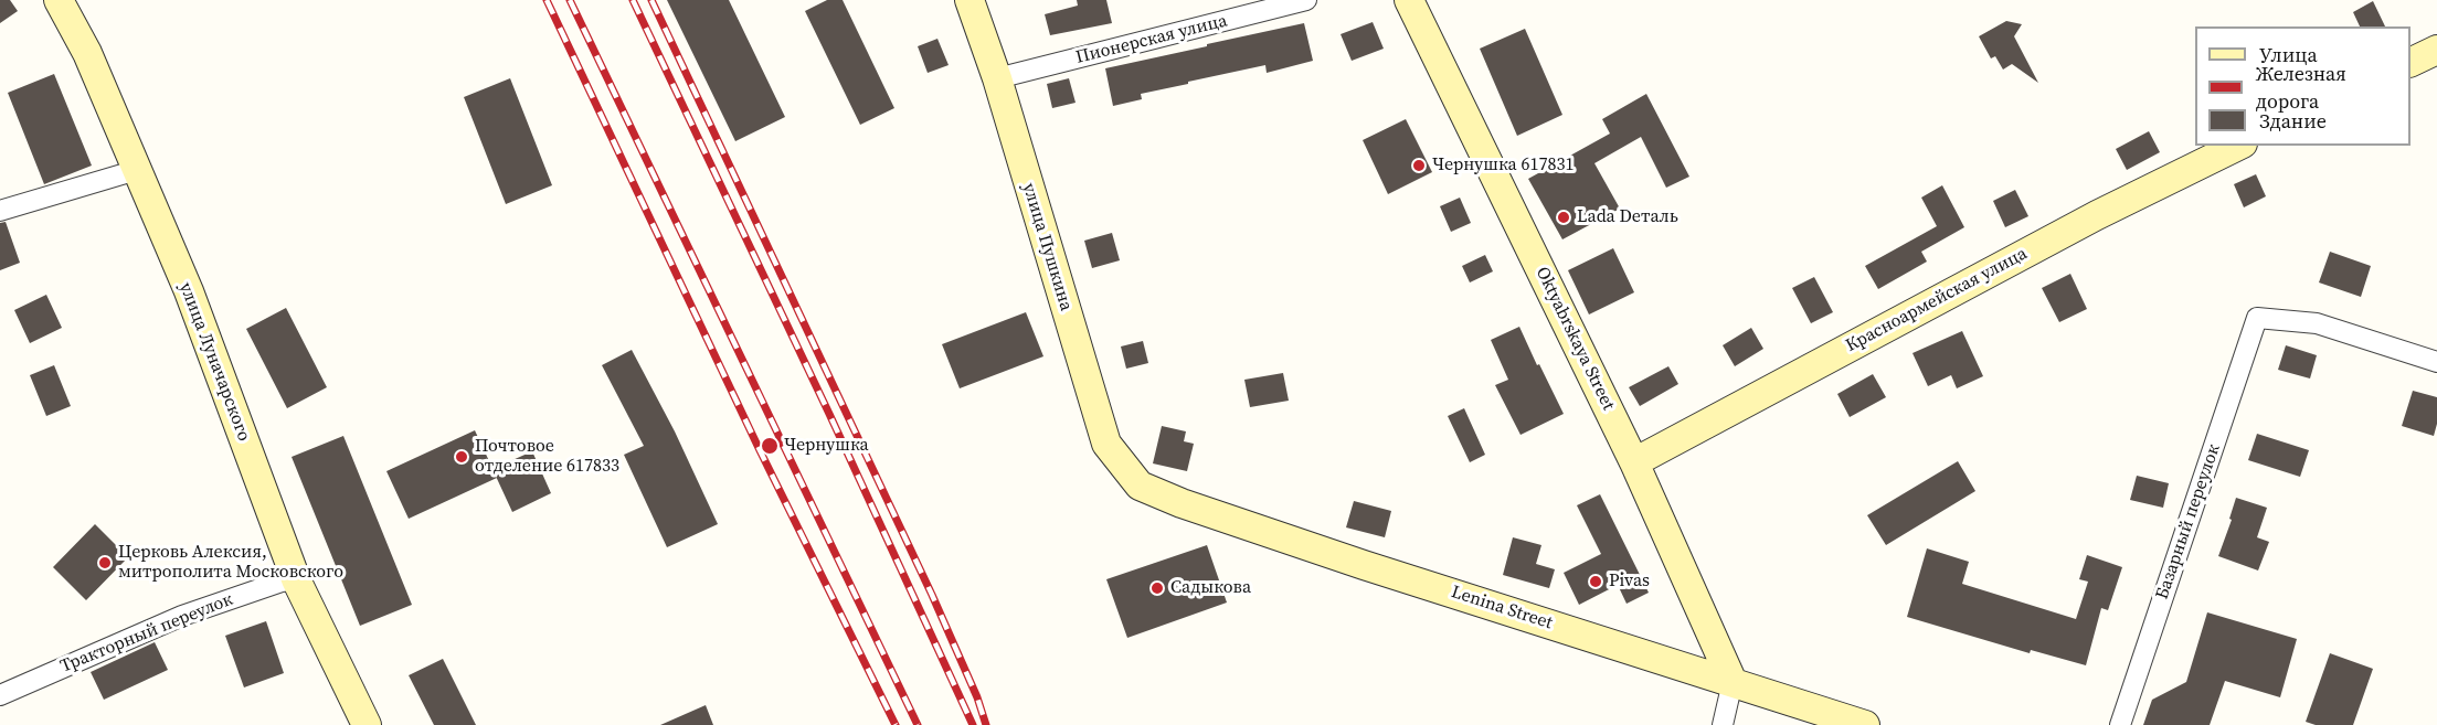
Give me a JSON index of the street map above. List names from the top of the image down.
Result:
{
  "streets": {
    "street": [
      "Пионерская улица",
      "улица Пушкина",
      "Красноармейская улица",
      "Oktyabrskaya Street",
      "улица Луначарского",
      "Базарный переулок",
      "Lenina Street",
      "Тракторный переулок"
    ]
  },
  "crossings": [
    ["Пионерская улица", "улица Пушкина"],
    ["улица Пушкина", "Lenina Street"],
    ["Красноармейская улица", "Oktyabrskaya Street"],
    ["Oktyabrskaya Street", "Lenina Street"],
    ["улица Луначарского", "Тракторный переулок"]
  ],
  "places": [
    "Чернушка 617831",
    "Lada Dеталь",
    "Чернушка",
    "Почтовое отделение 617833",
    "Церковь Алексия, митрополита Московского",
    "Pivas",
    "Садыкова"
  ],
  "legend": ["Улица", "Железная дорога", "Здание"]
}
